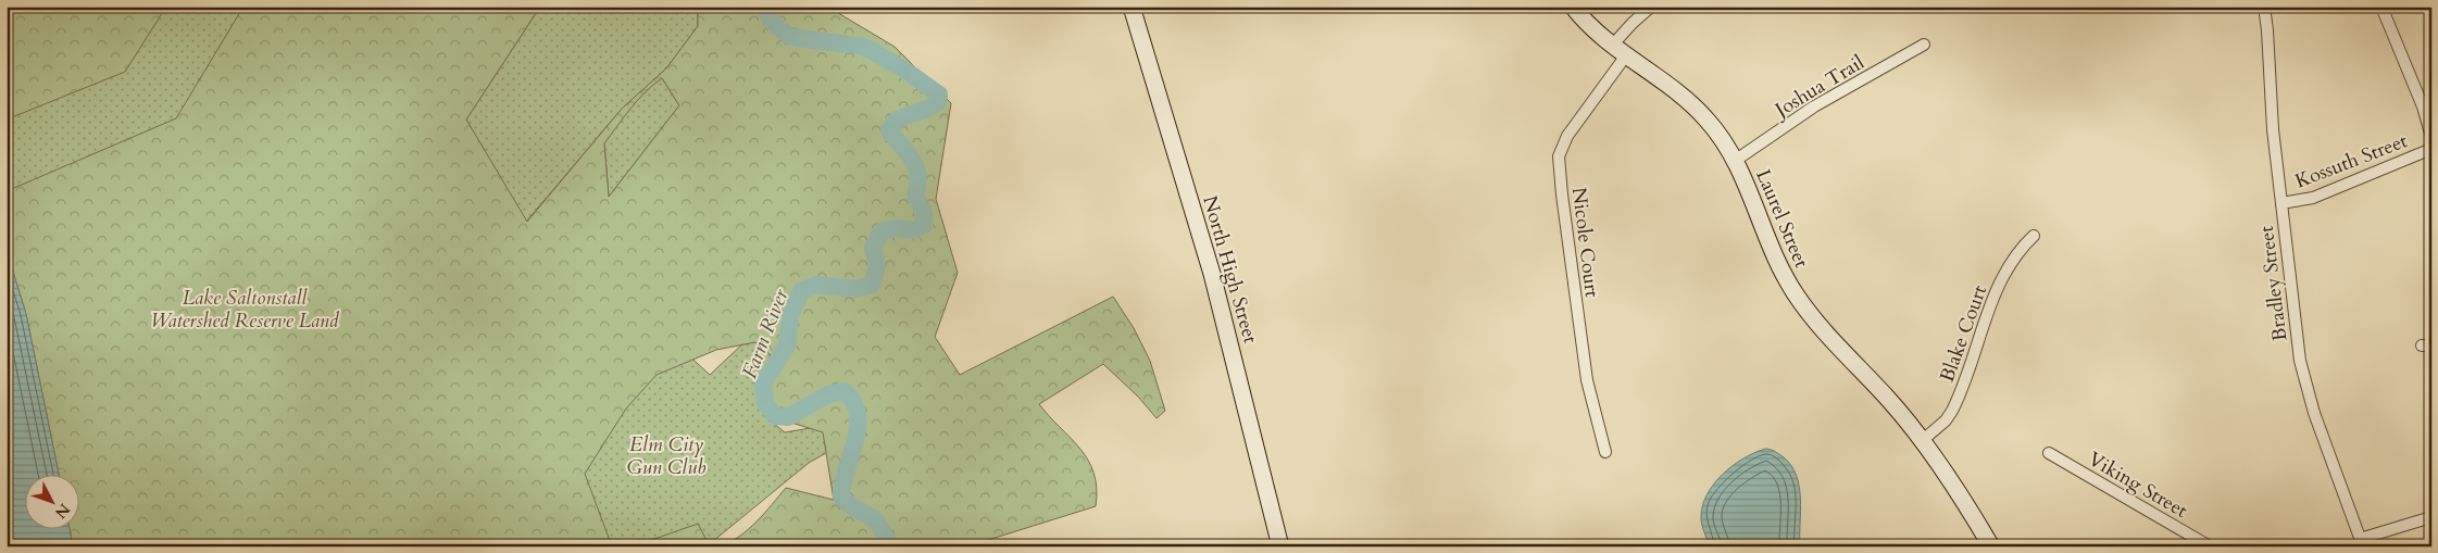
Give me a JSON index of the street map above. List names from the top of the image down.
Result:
{
  "streets": {
    "street": [
      "Joshua Trail",
      "Kossuth Street",
      "Laurel Street",
      "Nicole Court",
      "North High Street",
      "Bradley Street",
      "Blake Court",
      "Viking Street"
    ]
  },
  "crossings": [
    ["Joshua Trail", "Laurel Street"],
    ["Kossuth Street", "Bradley Street"],
    ["Laurel Street", "Nicole Court"],
    ["Laurel Street", "Blake Court"]
  ],
  "water": ["Farm River"],
  "parks": ["Lake Saltonstall Watershed Reserve Land", "Elm City Gun Club"],
  "north": "bottom right"
}
